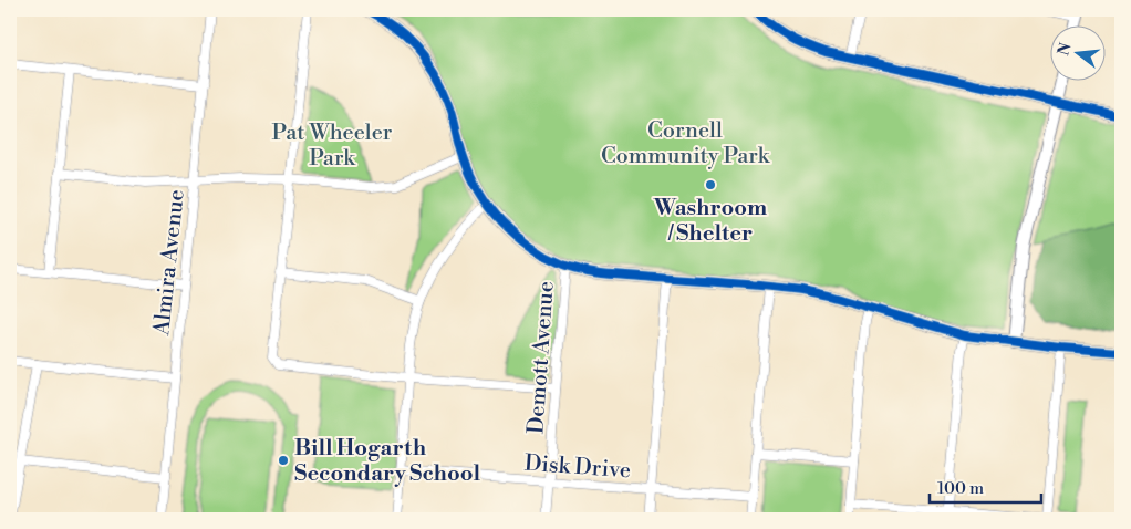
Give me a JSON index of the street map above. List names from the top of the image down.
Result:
{
  "streets": {
    "street": ["Almira Avenue", "Demott Avenue", "Disk Drive"]
  },
  "crossings": [
    ["Demott Avenue", "Disk Drive"]
  ],
  "parks": ["Cornell Community Park", "Pat Wheeler Park"],
  "places": ["Washroom / Shelter", "Bill Hogarth Secondary School"],
  "scale_bar": "100 m",
  "north": "left"
}
